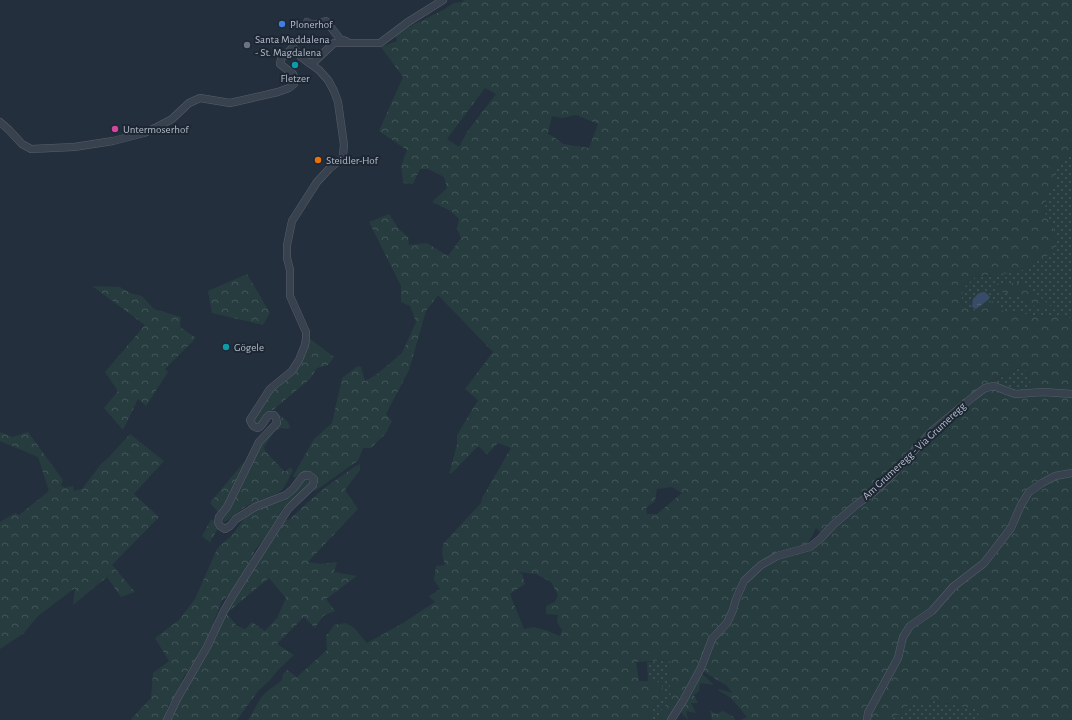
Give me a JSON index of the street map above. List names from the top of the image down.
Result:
{
  "streets": {
    "street": ["Am Grumeregg - Via Grumeregg"]
  },
  "places": [
    "Plonerhof",
    "Santa Maddalena - St. Magdalena",
    "Fletzer",
    "Untermoserhof",
    "Steidler-Hof",
    "Gögele"
  ]
}
